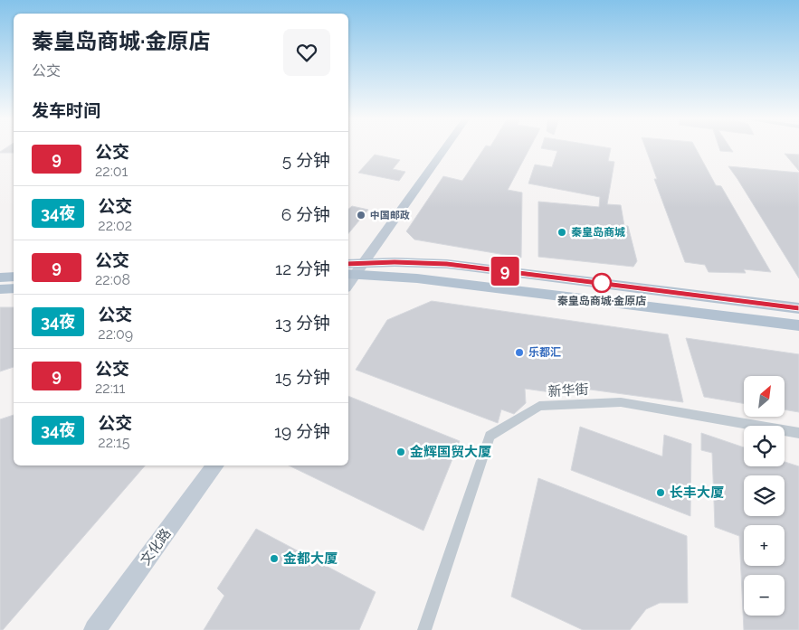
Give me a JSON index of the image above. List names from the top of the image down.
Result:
{
  "streets": {
    "main road": ["文化路"],
    "street": ["新华街"]
  },
  "places": [
    "中国邮政",
    "秦皇岛商城",
    "秦皇岛商城·金原店",
    "乐都汇",
    "金辉国贸大厦",
    "长丰大厦",
    "金都大厦"
  ],
  "lines": ["bus line 9"],
  "north": "top right",
  "page": {
    "on_map": "9",
    "heading": [
      ["秦皇岛商城·金原店", "公交"],
      "发车时间"
    ],
    "list": [
      {
        "mark": "9",
        "name": "公交",
        "note": "22:01",
        "value": "5 分钟"
      },
      {
        "mark": "34夜",
        "name": "公交",
        "note": "22:02",
        "value": "6 分钟"
      },
      {
        "mark": "9",
        "name": "公交",
        "note": "22:08",
        "value": "12 分钟"
      },
      {
        "mark": "34夜",
        "name": "公交",
        "note": "22:09",
        "value": "13 分钟"
      },
      {
        "mark": "9",
        "name": "公交",
        "note": "22:11",
        "value": "15 分钟"
      },
      {
        "mark": "34夜",
        "name": "公交",
        "note": "22:15",
        "value": "19 分钟"
      }
    ],
    "map_buttons": ["+", "−"]
  }
}
